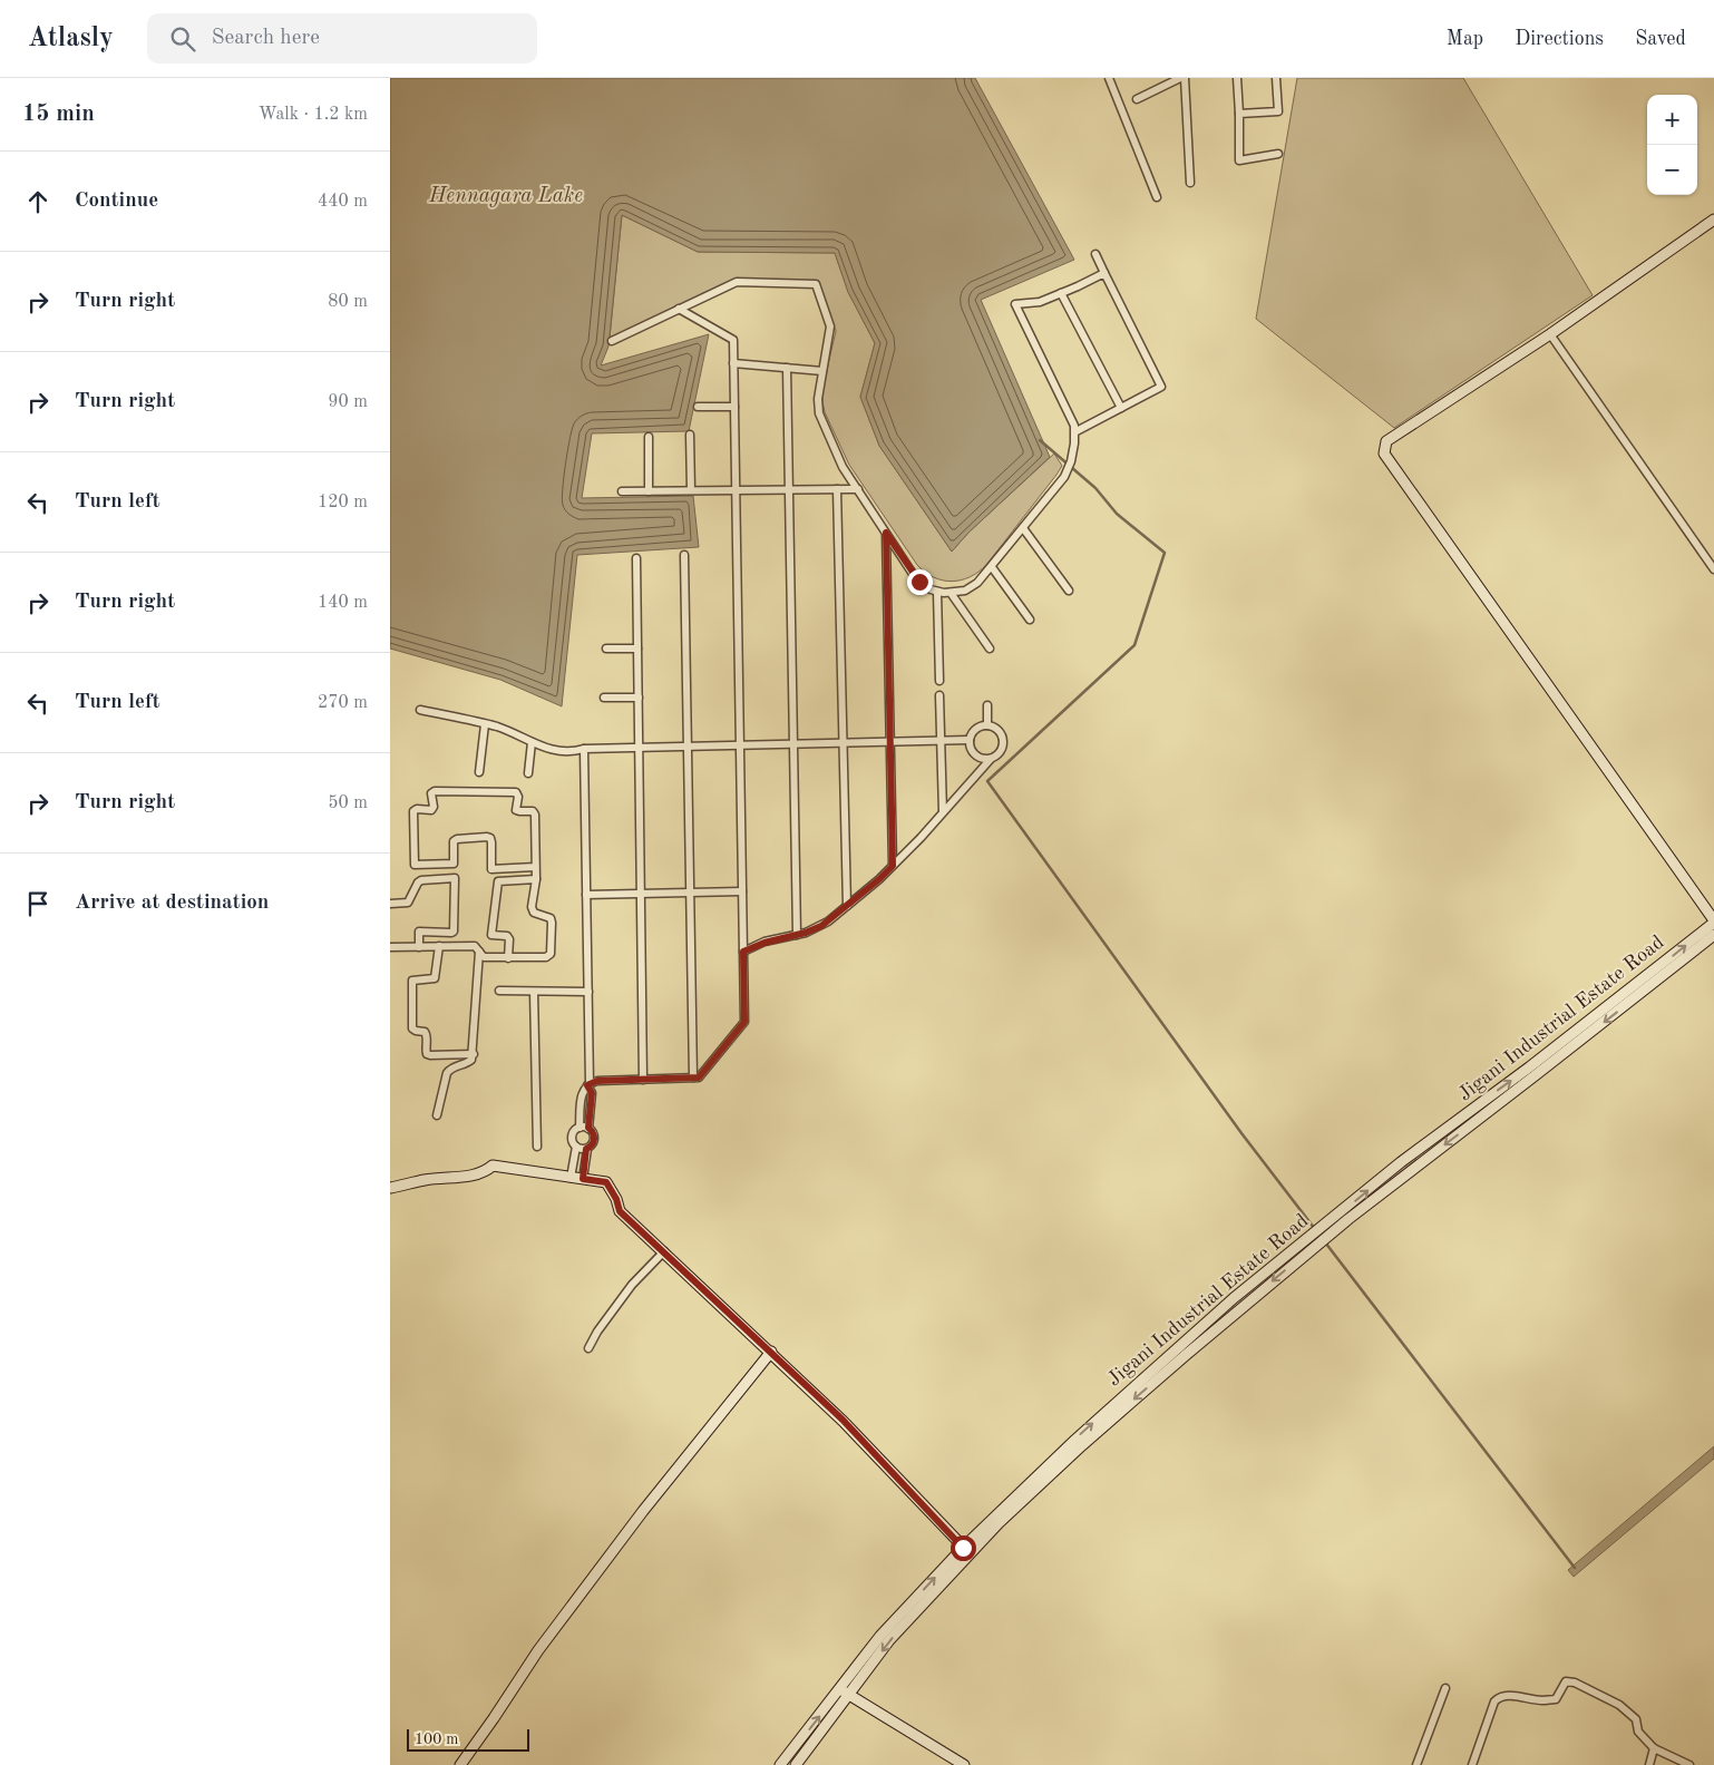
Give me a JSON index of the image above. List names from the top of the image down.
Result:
{
  "streets": {
    "street": ["Jigani Industrial Estate Road"]
  },
  "water": ["Hennagara Lake"],
  "scale_bar": "100 m",
  "page": {
    "header": "Atlasly",
    "search": "Search here",
    "nav": ["Map", "Directions", "Saved"],
    "heading": ["15 min", "Walk · 1.2 km"],
    "map_buttons": ["+", "−"],
    "list": [
      ["Continue", "440 m"],
      ["Turn right", "80 m"],
      ["Turn right", "90 m"],
      ["Turn left", "120 m"],
      ["Turn right", "140 m"],
      ["Turn left", "270 m"],
      ["Turn right", "50 m"],
      "Arrive at destination"
    ],
    "scale": "100 m"
  }
}
